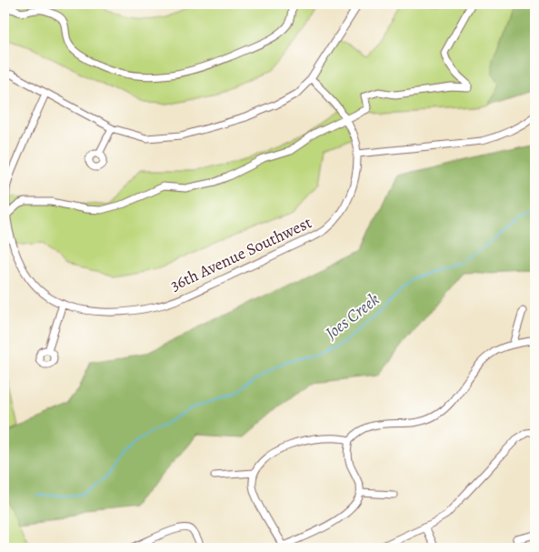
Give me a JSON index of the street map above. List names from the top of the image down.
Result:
{
  "streets": {
    "street": ["36th Avenue Southwest"]
  },
  "water": ["Joes Creek"]
}
